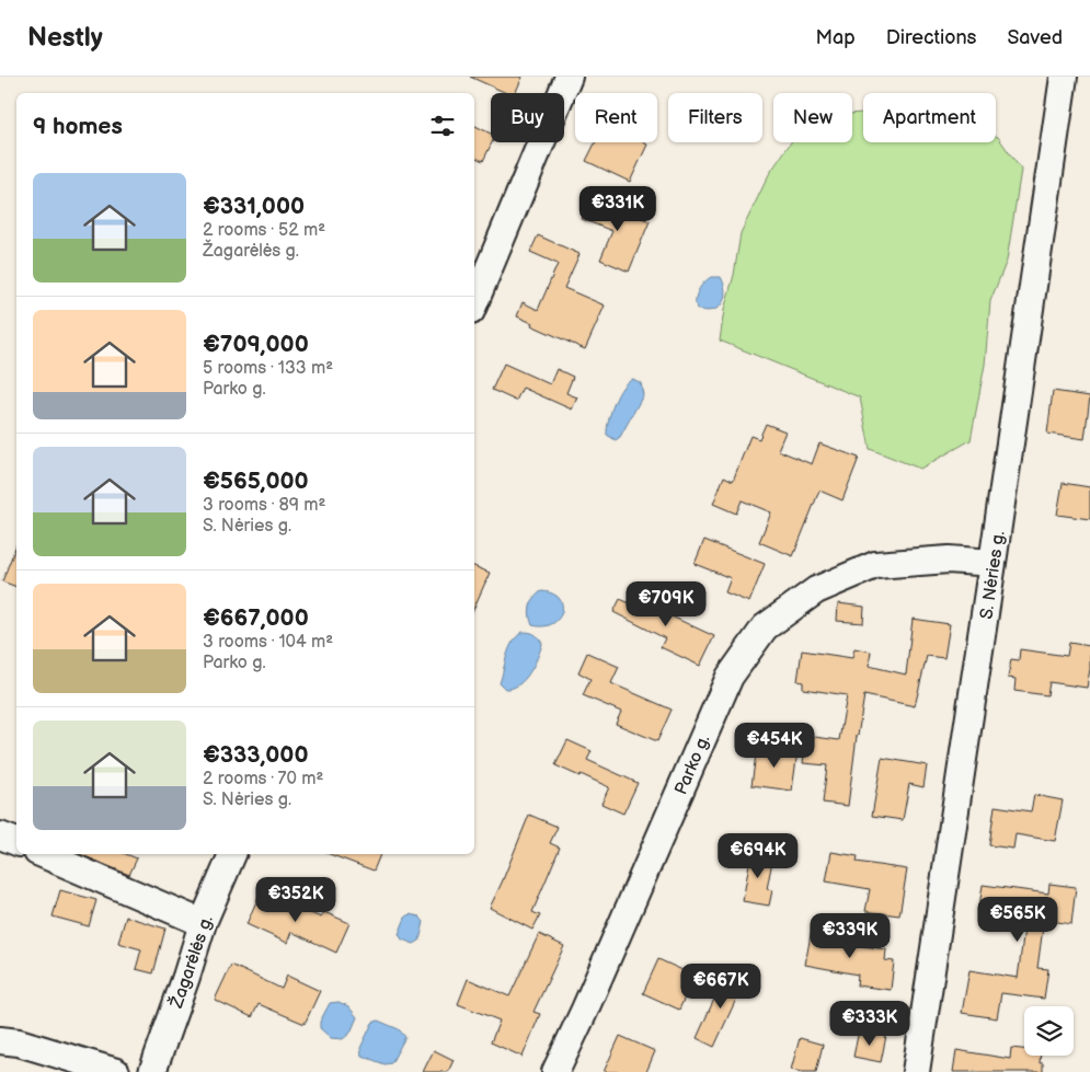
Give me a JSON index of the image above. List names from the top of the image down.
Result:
{
  "streets": {
    "street": ["S. Nėries g.", "Parko g.", "Žagarėlės g."]
  },
  "crossings": [
    ["S. Nėries g.", "Parko g."]
  ],
  "page": {
    "header": "Nestly",
    "nav": ["Map", "Directions", "Saved"],
    "chip": [
      "Buy",
      "Rent",
      "Filters",
      "New",
      "Apartment"
    ],
    "heading": "9 homes",
    "list": [
      {
        "name": "€331,000",
        "note": "2 rooms · 52 m² · Žagarėlės g."
      },
      {
        "name": "€709,000",
        "note": "5 rooms · 133 m² · Parko g."
      },
      {
        "name": "€565,000",
        "note": "3 rooms · 89 m² · S. Nėries g."
      },
      {
        "name": "€667,000",
        "note": "3 rooms · 104 m² · Parko g."
      },
      {
        "name": "€333,000",
        "note": "2 rooms · 70 m² · S. Nėries g."
      }
    ],
    "price": [
      "€331K",
      "€709K",
      "€454K",
      "€694K",
      "€352K",
      "€565K",
      "€339K",
      "€667K",
      "€333K"
    ]
  }
}
